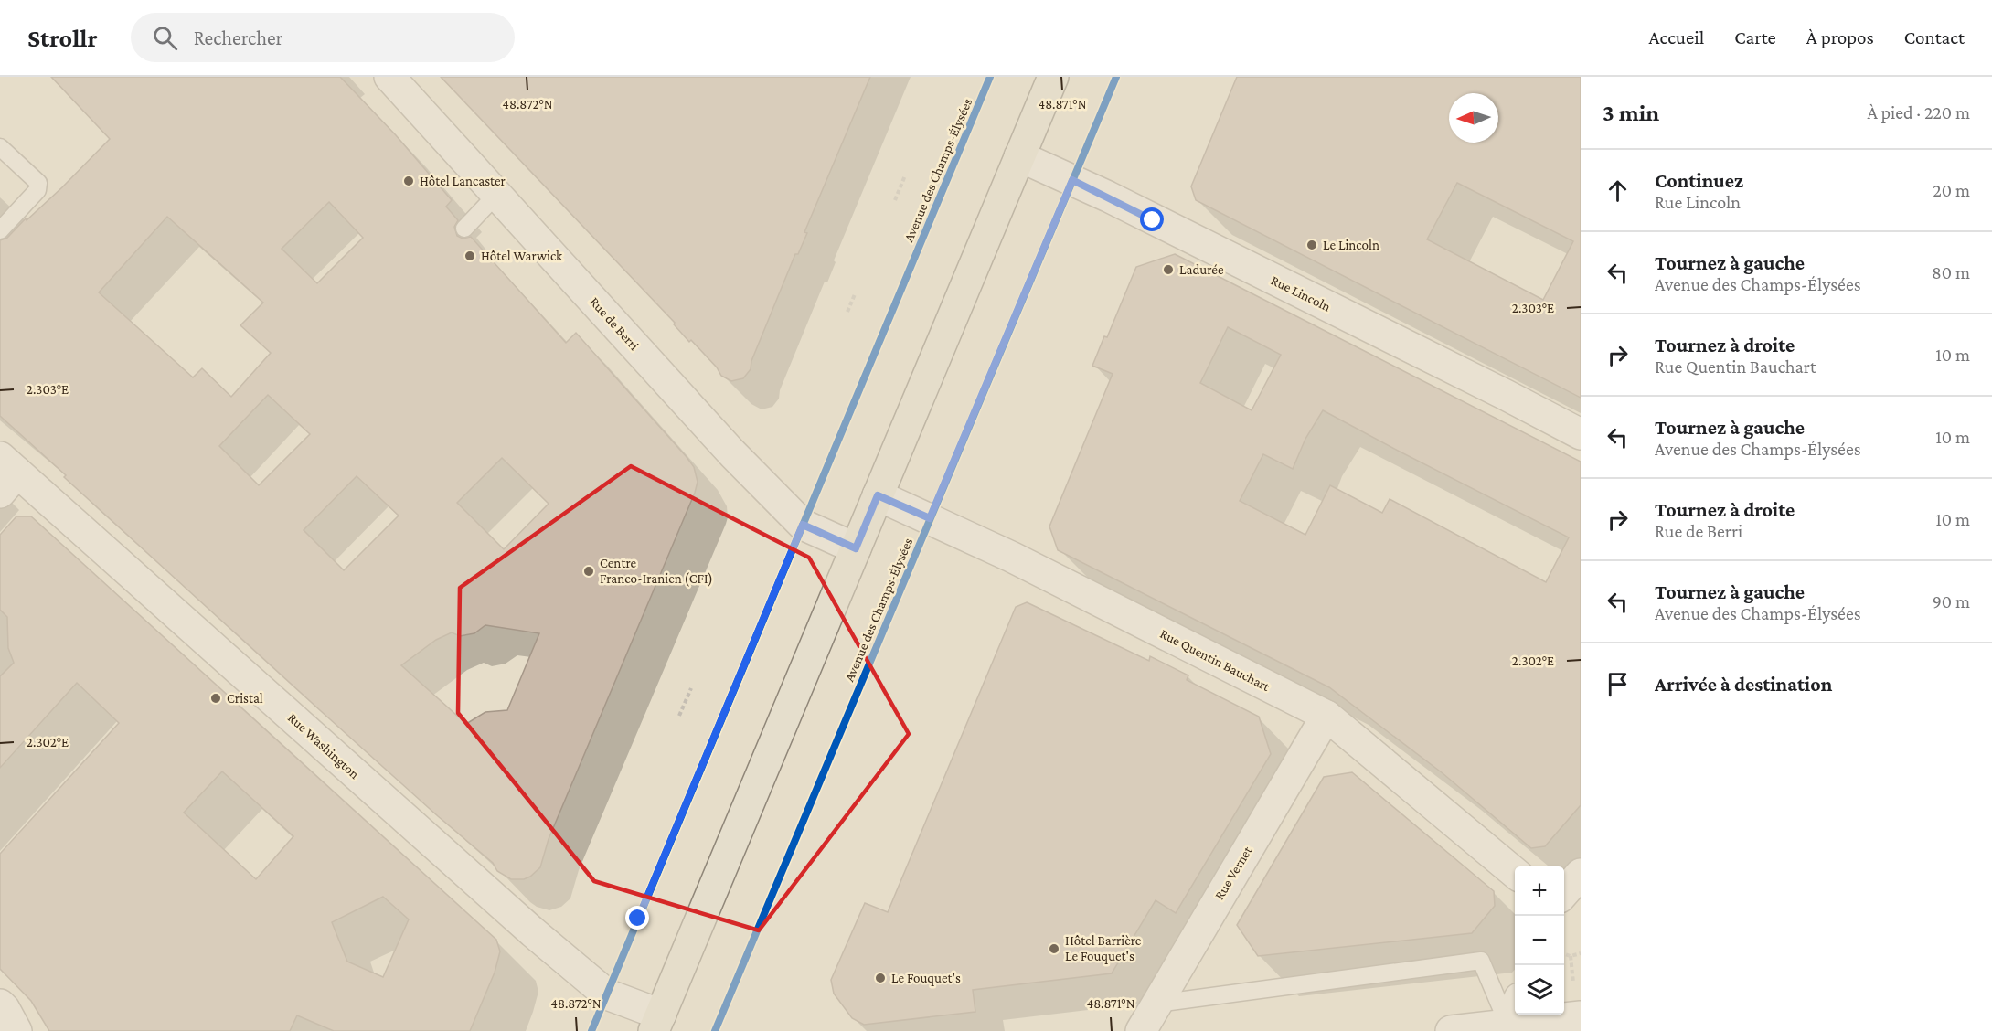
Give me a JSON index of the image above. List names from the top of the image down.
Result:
{
  "streets": {
    "street": [
      "Rue Lincoln",
      "Rue de Berri",
      "Rue Quentin Bauchart",
      "Rue Washington",
      "Rue Vernet"
    ],
    "cycle path": ["Avenue des Champs-Élysées"]
  },
  "crossings": [
    ["Rue Quentin Bauchart", "Rue Vernet"]
  ],
  "places": [
    "Hôtel Lancaster",
    "Le Lincoln",
    "Hôtel Warwick",
    "Ladurée",
    "Centre Franco-Iranien (CFI)",
    "Cristal",
    "Hôtel Barrière Le Fouquet's",
    "Le Fouquet's"
  ],
  "north": "left",
  "page": {
    "header": "Strollr",
    "search": "Rechercher",
    "nav": [
      "Accueil",
      "Carte",
      "À propos",
      "Contact"
    ],
    "heading": ["3 min", "À pied · 220 m"],
    "list": [
      ["Continuez", "Rue Lincoln", "20 m"],
      ["Tournez à gauche", "Avenue des Champs-Élysées", "80 m"],
      ["Tournez à droite", "Rue Quentin Bauchart", "10 m"],
      ["Tournez à gauche", "Avenue des Champs-Élysées", "10 m"],
      ["Tournez à droite", "Rue de Berri", "10 m"],
      ["Tournez à gauche", "Avenue des Champs-Élysées", "90 m"],
      "Arrivée à destination"
    ],
    "map_buttons": ["+", "−"]
  },
  "coordinates": [
    "48.872°N",
    "48.871°N",
    "2.303°E",
    "2.302°E"
  ]
}
